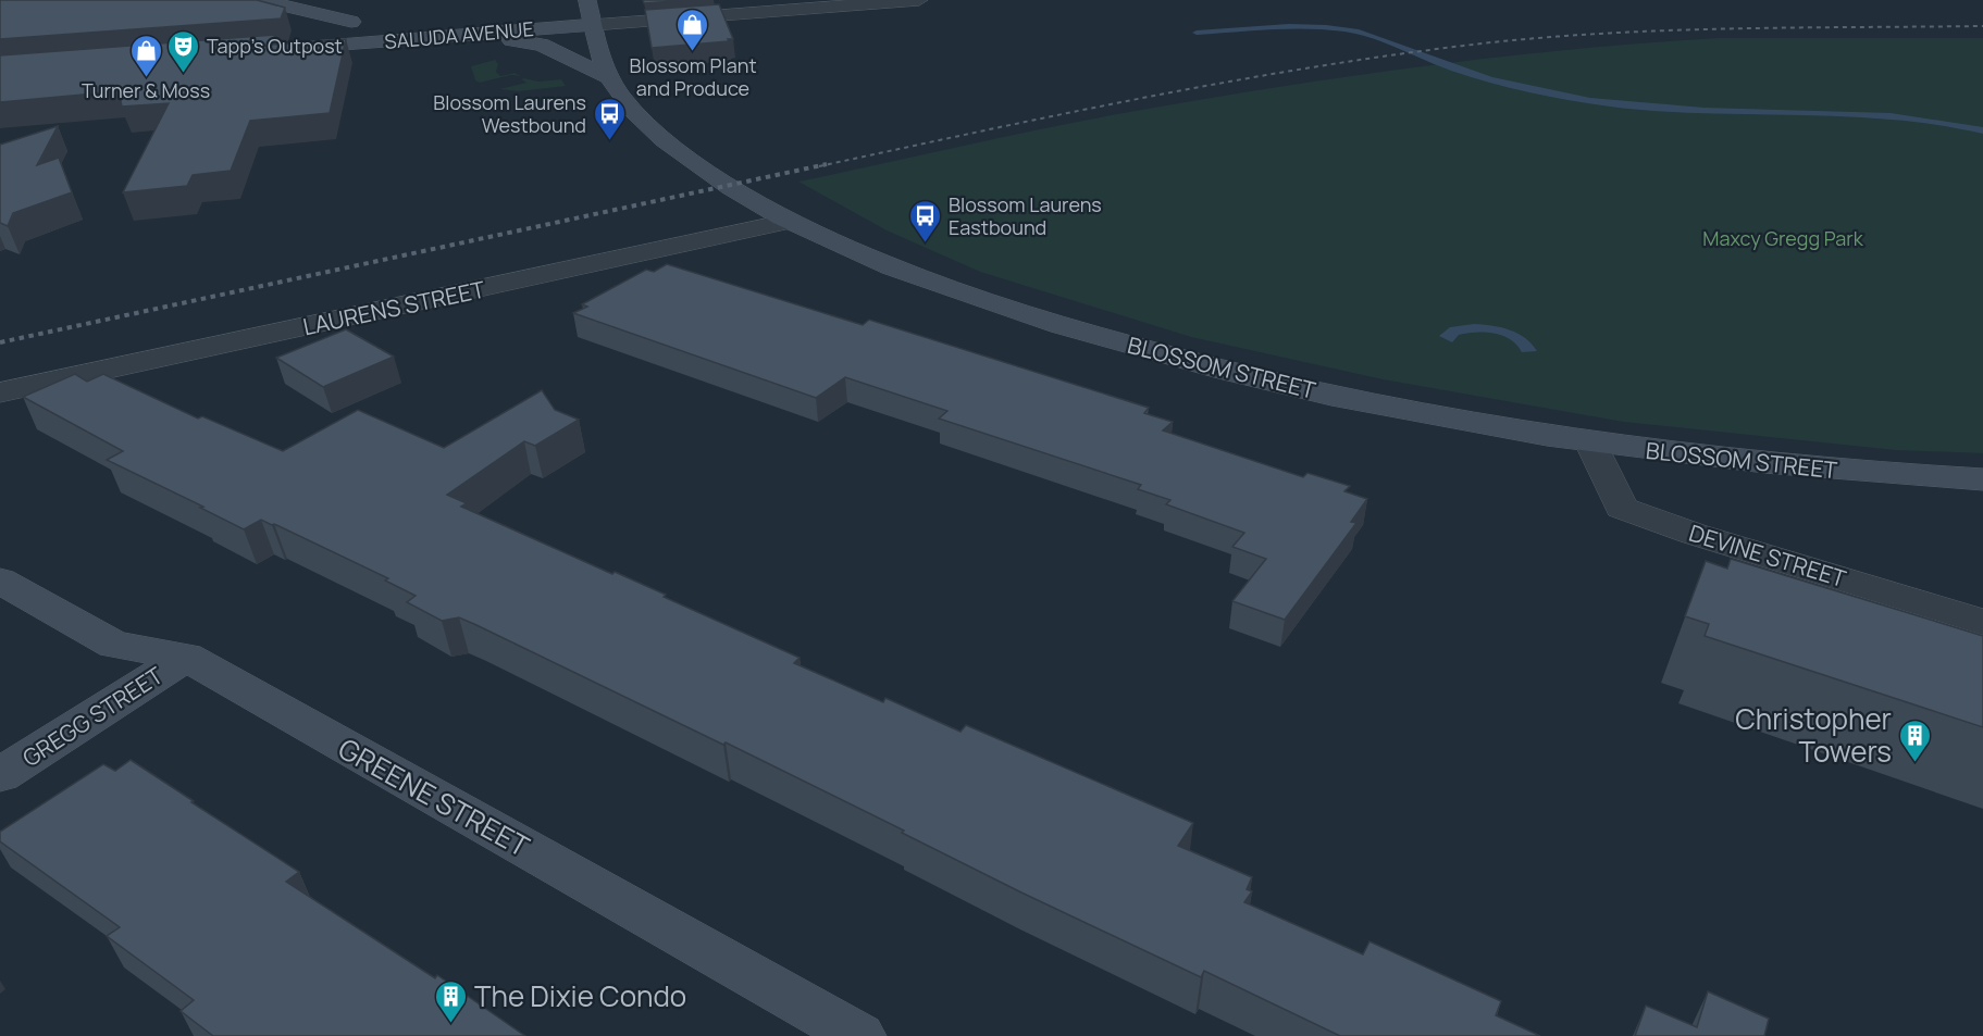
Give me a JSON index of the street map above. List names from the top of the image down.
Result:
{
  "streets": {
    "main road": [
      "SALUDA AVENUE",
      "BLOSSOM STREET",
      "GREGG STREET",
      "GREENE STREET"
    ],
    "street": ["LAURENS STREET", "DEVINE STREET"]
  },
  "crossings": [
    ["SALUDA AVENUE", "BLOSSOM STREET"],
    ["LAURENS STREET", "BLOSSOM STREET"],
    ["BLOSSOM STREET", "DEVINE STREET"],
    ["GREGG STREET", "GREENE STREET"]
  ],
  "parks": ["Maxcy Gregg Park"],
  "places": {
    "shop": ["Blossom Plant and Produce", "Turner & Moss"],
    "theatre": ["Tapp's Outpost"],
    "bus stop": ["Blossom Laurens Westbound", "Blossom Laurens Eastbound"],
    "building": ["Christopher Towers", "The Dixie Condo"]
  }
}
